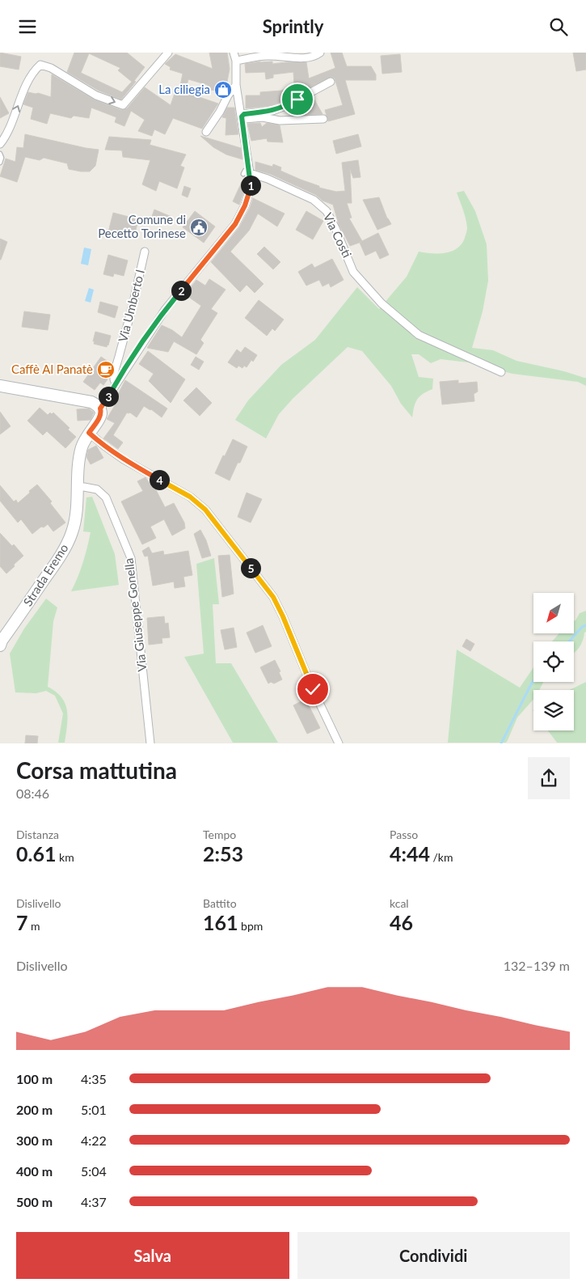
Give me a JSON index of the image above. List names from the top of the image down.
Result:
{
  "streets": {
    "main road": ["Strada Eremo"],
    "street": ["Via Costi", "Via Umberto I", "Via Giuseppe Gonella"]
  },
  "crossings": [
    ["Via Costi", "Via Umberto I"],
    ["Via Umberto I", "Strada Eremo"],
    ["Strada Eremo", "Via Giuseppe Gonella"]
  ],
  "places": {
    "shop": ["La ciliegia"],
    "public building": ["Comune di Pecetto Torinese"],
    "cafe": ["Caffè Al Panatè"]
  },
  "north": "bottom left",
  "page": {
    "header": "Sprintly",
    "pins": [
      "1",
      "2",
      "3",
      "4",
      "5"
    ],
    "heading": ["Corsa mattutina", "08:46"],
    "stats": [
      ["Distanza", "0.61 km"],
      ["Tempo", "2:53"],
      ["Passo", "4:44 /km"],
      ["Dislivello", "7 m"],
      ["Battito", "161 bpm"],
      ["kcal", "46"]
    ],
    "chart": ["Dislivello", "132–139 m"],
    "list": [
      {
        "name": "100 m",
        "note": "4:35"
      },
      {
        "name": "200 m",
        "note": "5:01"
      },
      {
        "name": "300 m",
        "note": "4:22"
      },
      {
        "name": "400 m",
        "note": "5:04"
      },
      {
        "name": "500 m",
        "note": "4:37"
      }
    ],
    "buttons": ["Salva", "Condividi"]
  }
}
